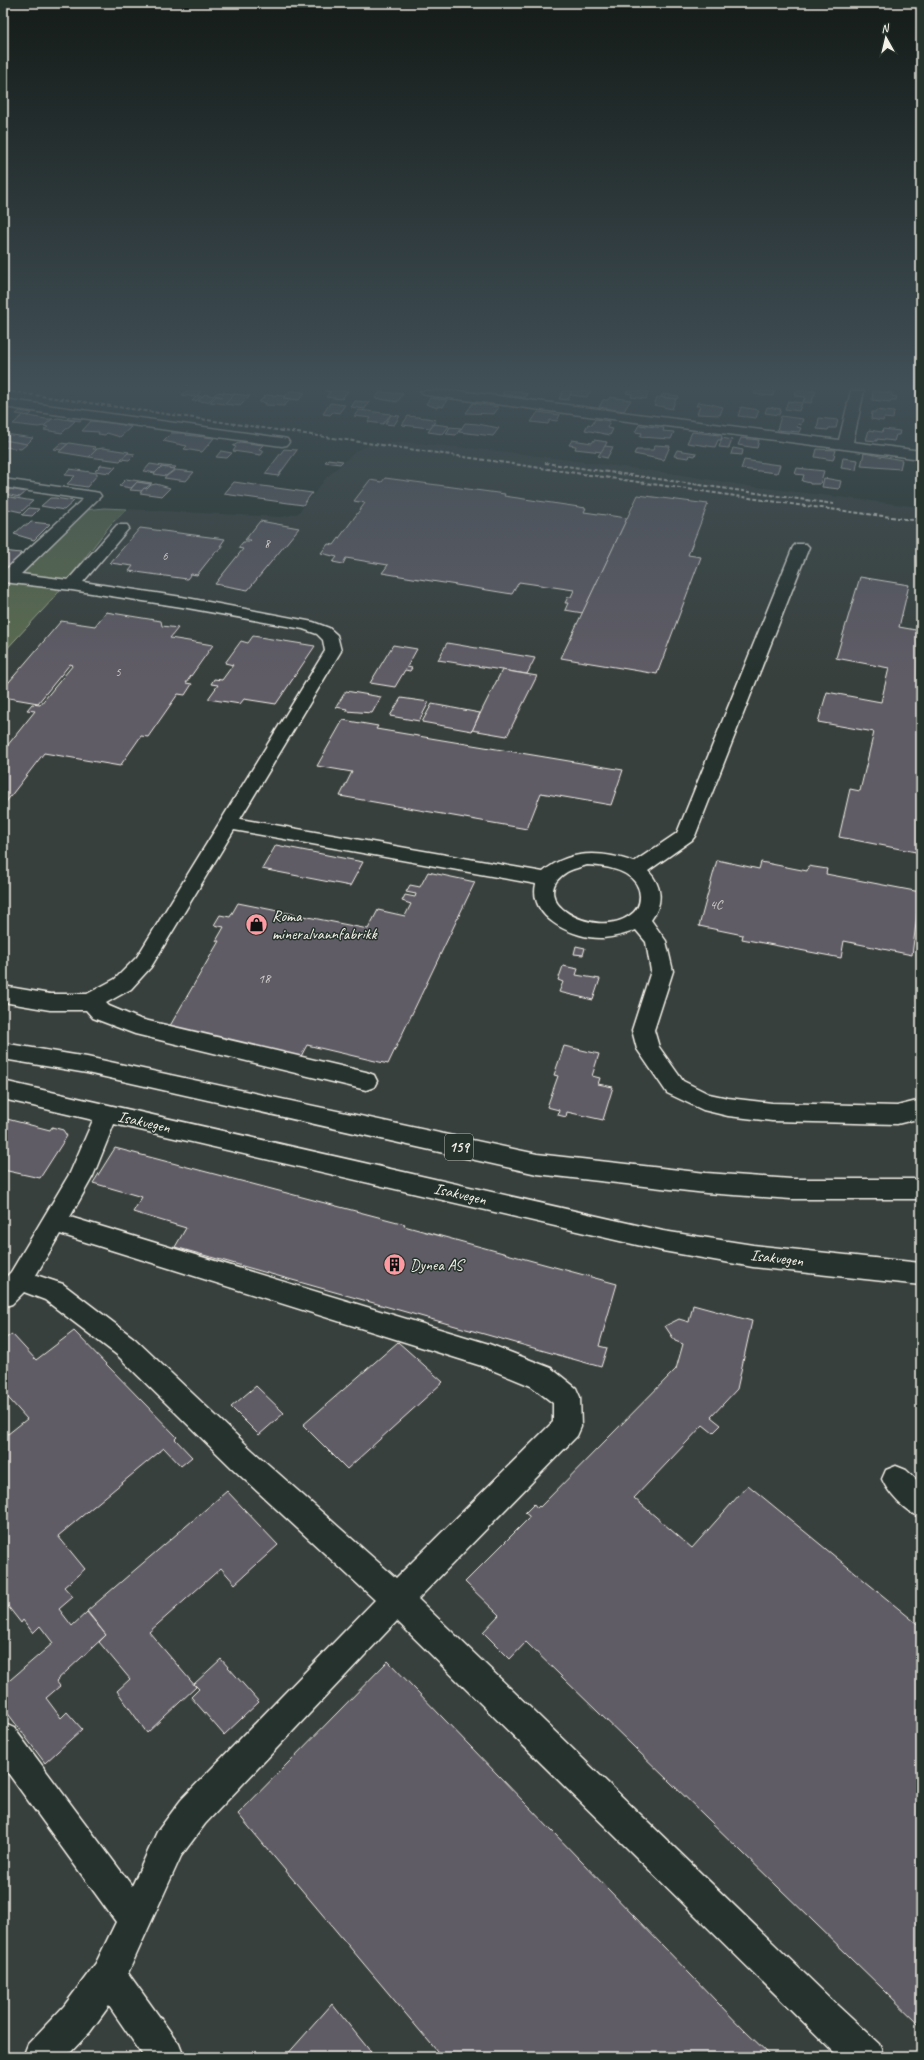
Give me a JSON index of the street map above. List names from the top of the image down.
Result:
{
  "streets": {
    "main road": ["Isakvegen", "159"]
  },
  "places": {
    "shop": ["Roma mineralvannfabrikk"],
    "building": ["Dynea AS"]
  },
  "house_numbers": [
    "8",
    "6",
    "5",
    "4C",
    "18"
  ],
  "north": "top"
}
